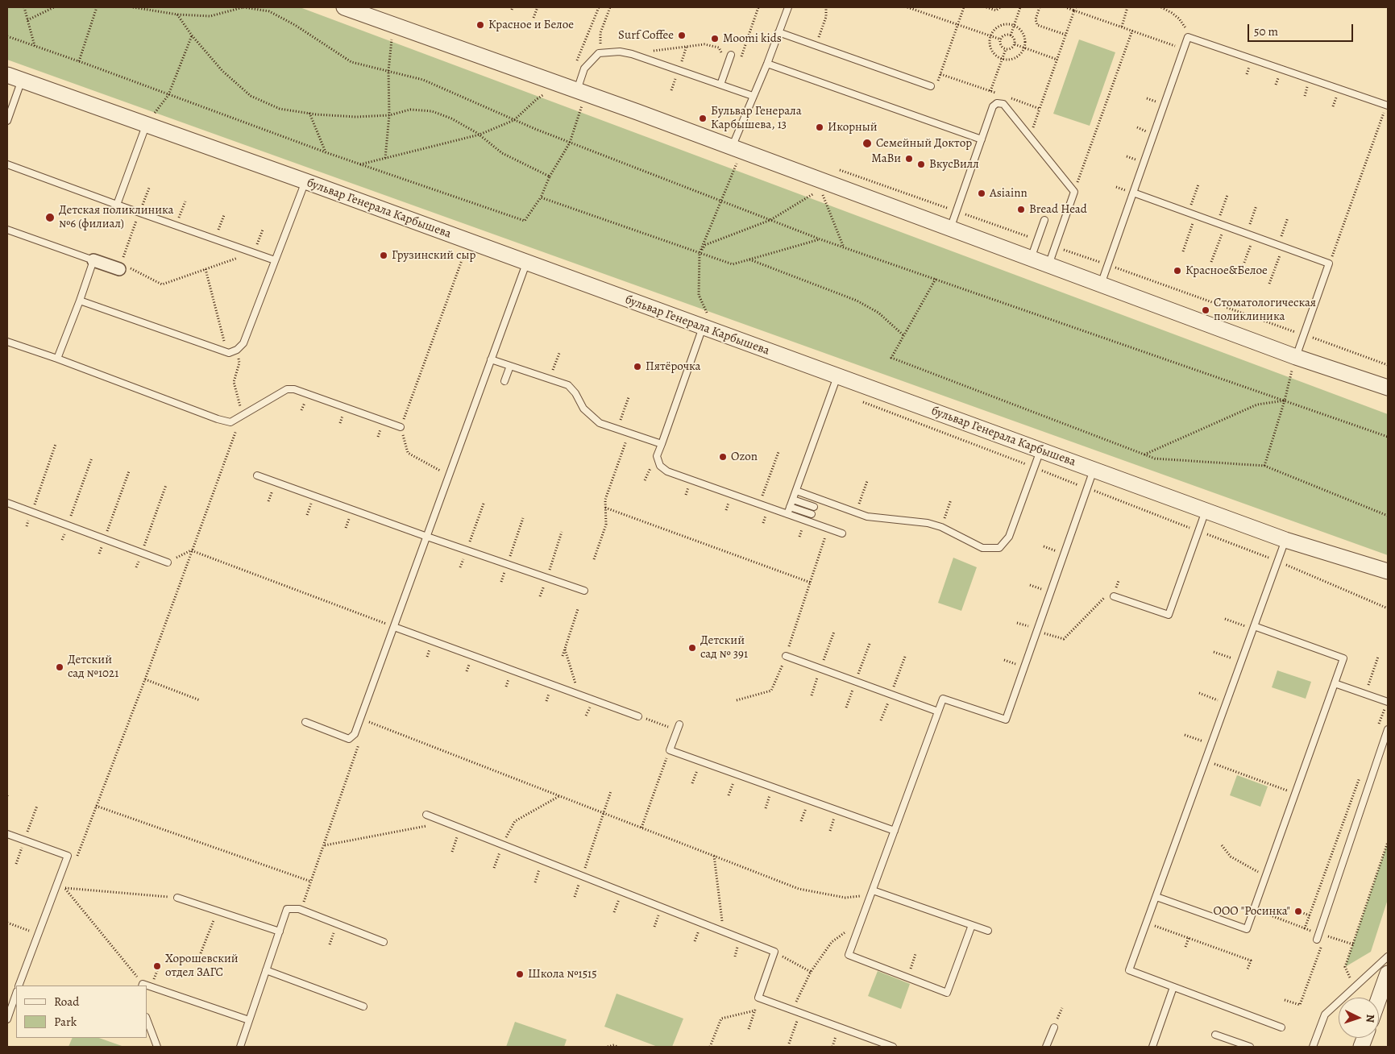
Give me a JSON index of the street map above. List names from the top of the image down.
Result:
{
  "streets": {
    "street": ["бульвар Генерала Карбышева"]
  },
  "places": [
    "Красное и Белое",
    "Surf Coffee",
    "Moomi kids",
    "Бульвар Генерала Карбышева, 13",
    "Икорный",
    "Семейный Доктор",
    "МаВи",
    "ВкусВилл",
    "Asiainn",
    "Bread Head",
    "Детская поликлиника №6 (филиал)",
    "Грузинский сыр",
    "Красное&Белое",
    "Стоматологическая поликлиника",
    "Пятёрочка",
    "Ozon",
    "Детский сад № 391",
    "Детский сад №1021",
    "ООО \"Росинка\"",
    "Хорошевский отдел ЗАГС",
    "Школа №1515"
  ],
  "legend": ["Road", "Park"],
  "scale_bar": "50 m",
  "north": "right"
}
